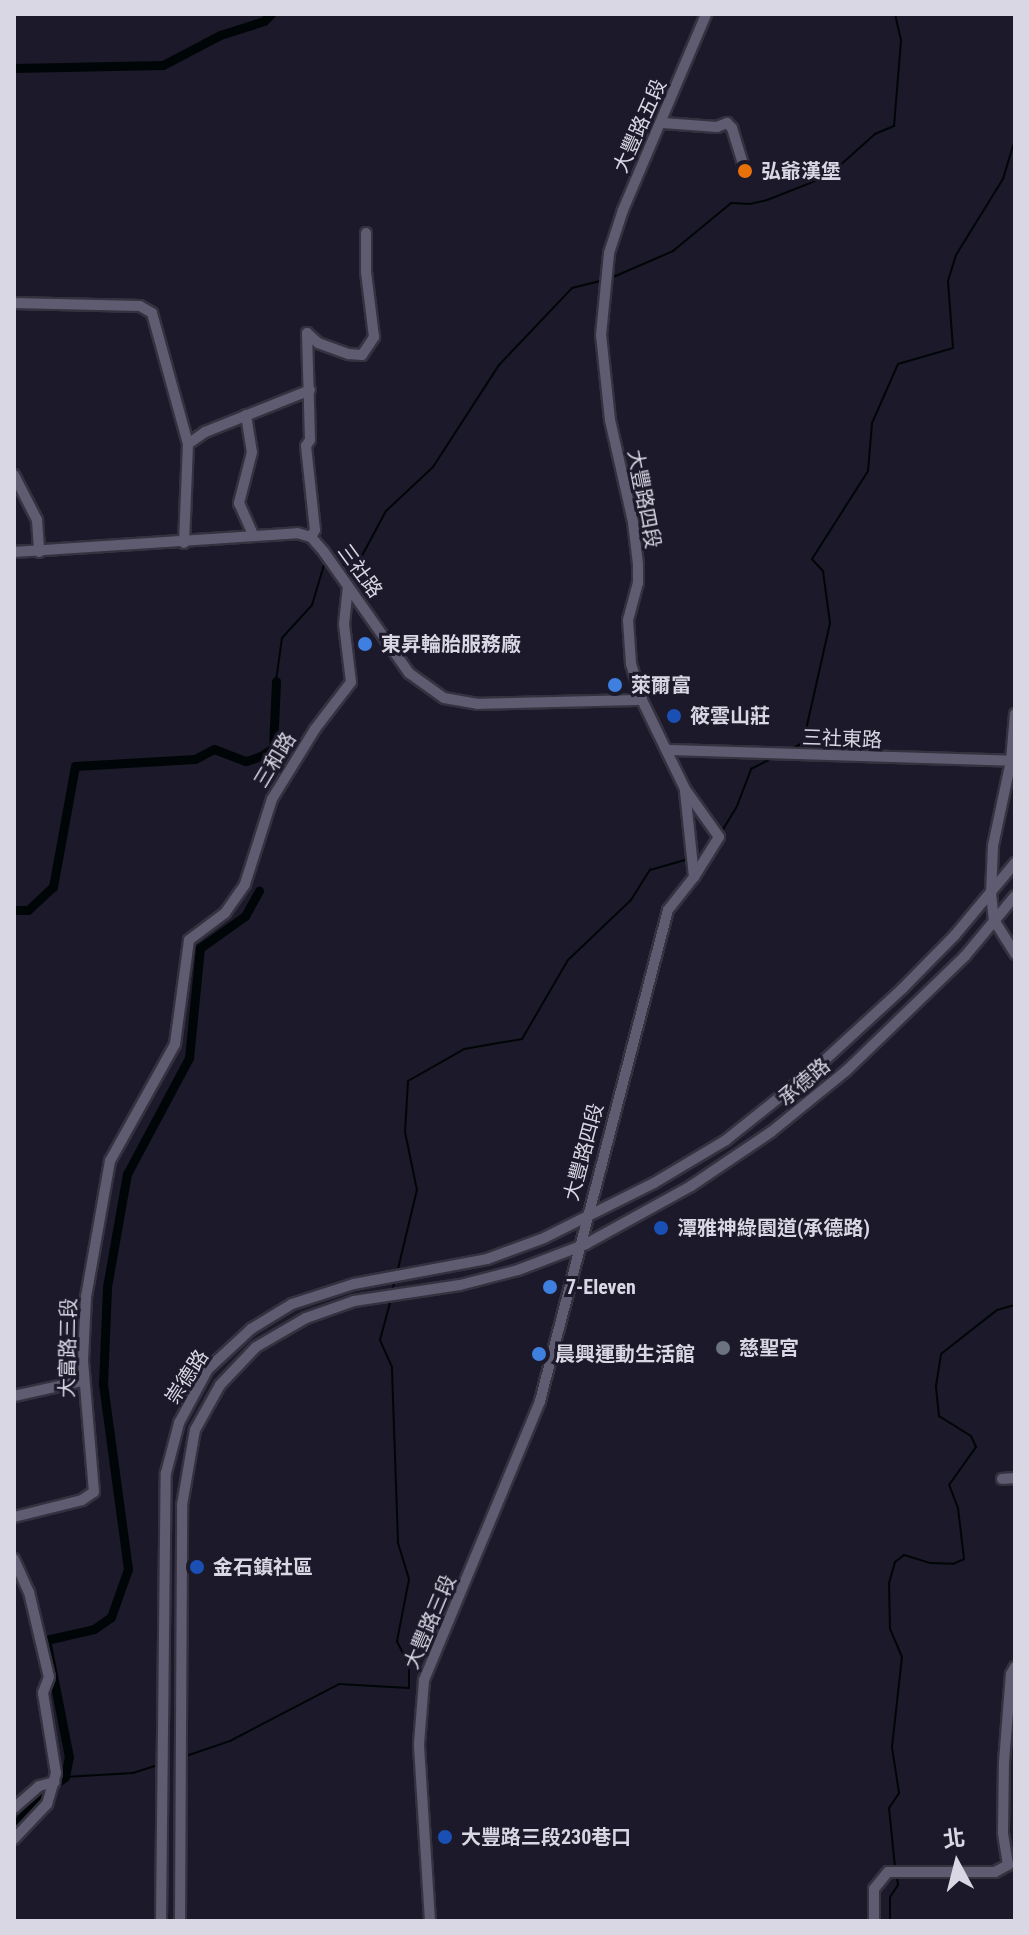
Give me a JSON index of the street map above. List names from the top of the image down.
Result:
{
  "streets": {
    "street": [
      "大豐路五段",
      "大豐路四段",
      "三社路",
      "三社東路",
      "三和路",
      "承德路",
      "大富路三段",
      "崇德路",
      "大豐路三段"
    ]
  },
  "crossings": [
    ["大豐路五段", "大豐路四段"],
    ["大豐路四段", "三社路"],
    ["大豐路四段", "三社東路"],
    ["大豐路四段", "承德路"],
    ["大豐路四段", "崇德路"],
    ["大豐路四段", "大豐路三段"],
    ["三社路", "三和路"],
    ["三和路", "大富路三段"],
    ["承德路", "崇德路"]
  ],
  "places": [
    "弘爺漢堡",
    "東昇輪胎服務廠",
    "萊爾富",
    "筱雲山莊",
    "潭雅神綠園道(承德路)",
    "7-Eleven",
    "慈聖宮",
    "晨興運動生活館",
    "金石鎮社區",
    "大豐路三段230巷口"
  ],
  "north": "top"
}
